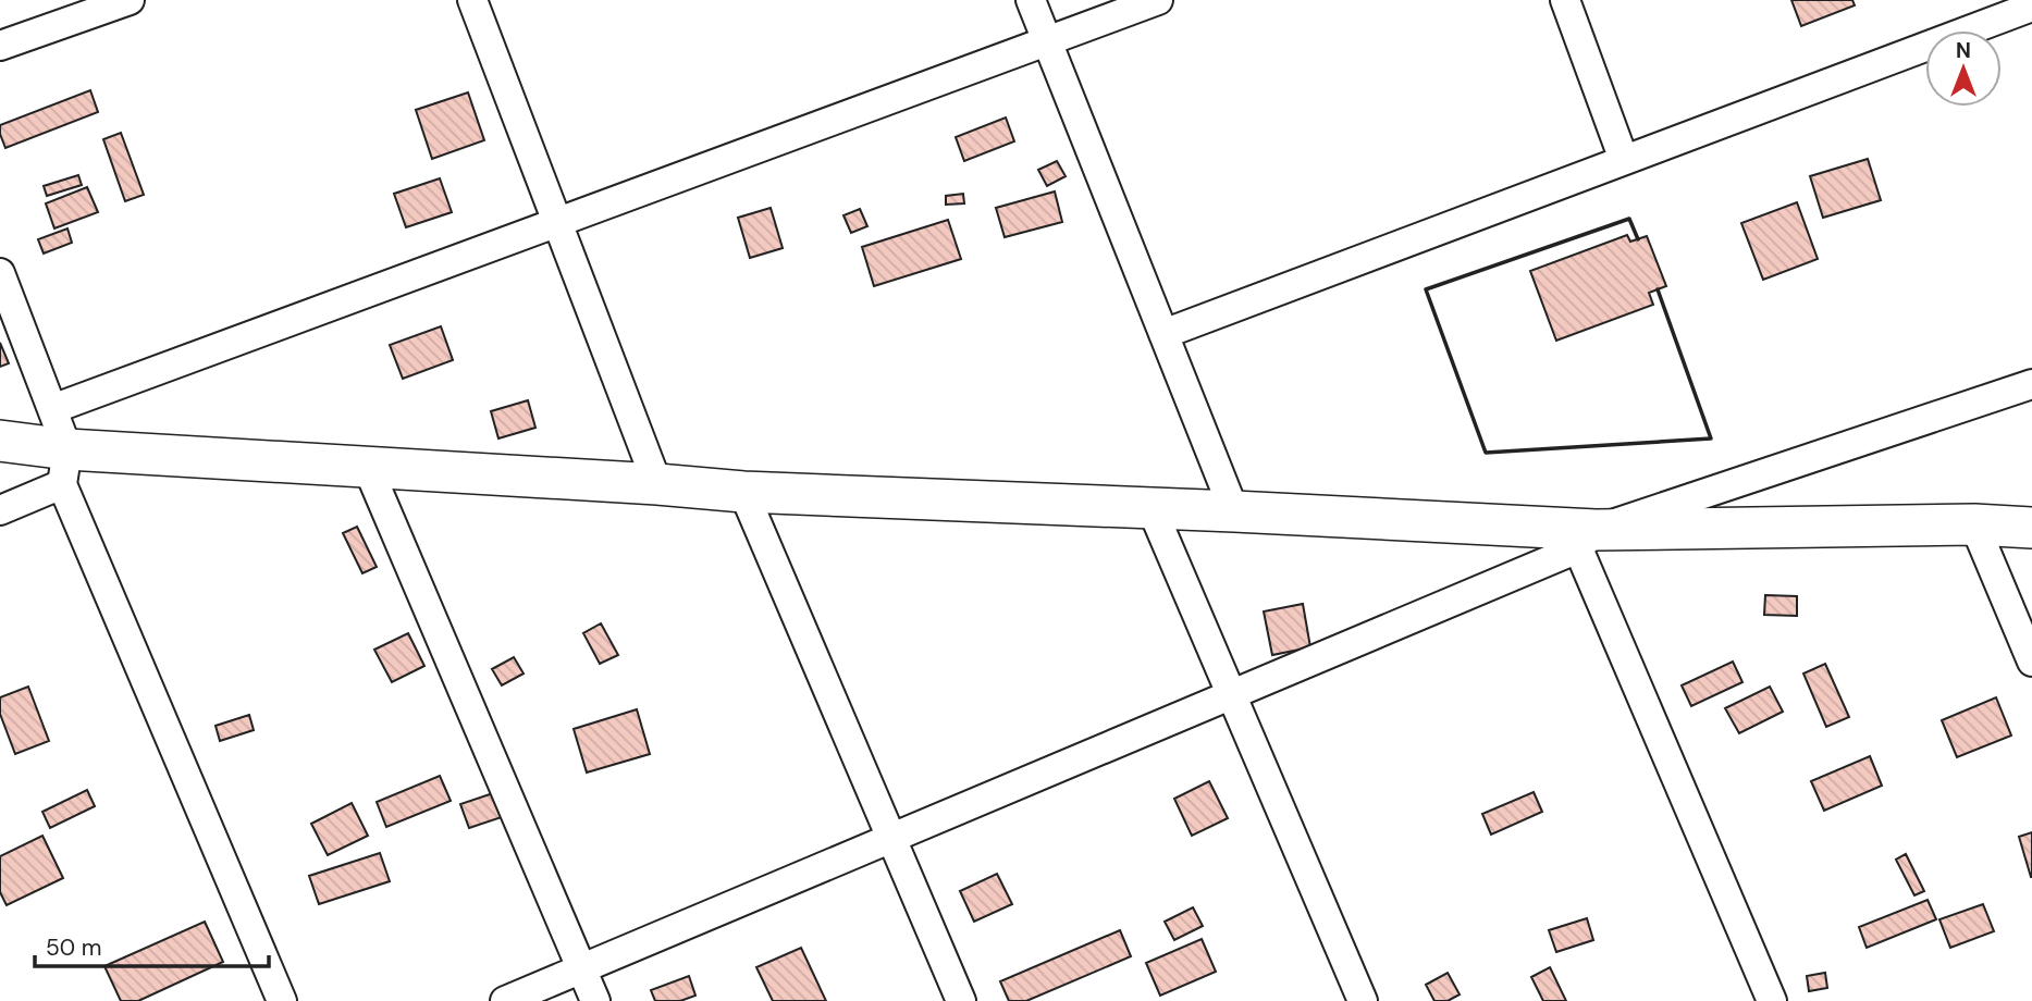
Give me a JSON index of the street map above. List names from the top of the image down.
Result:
{
  "scale_bar": "50 m",
  "north": "top"
}
